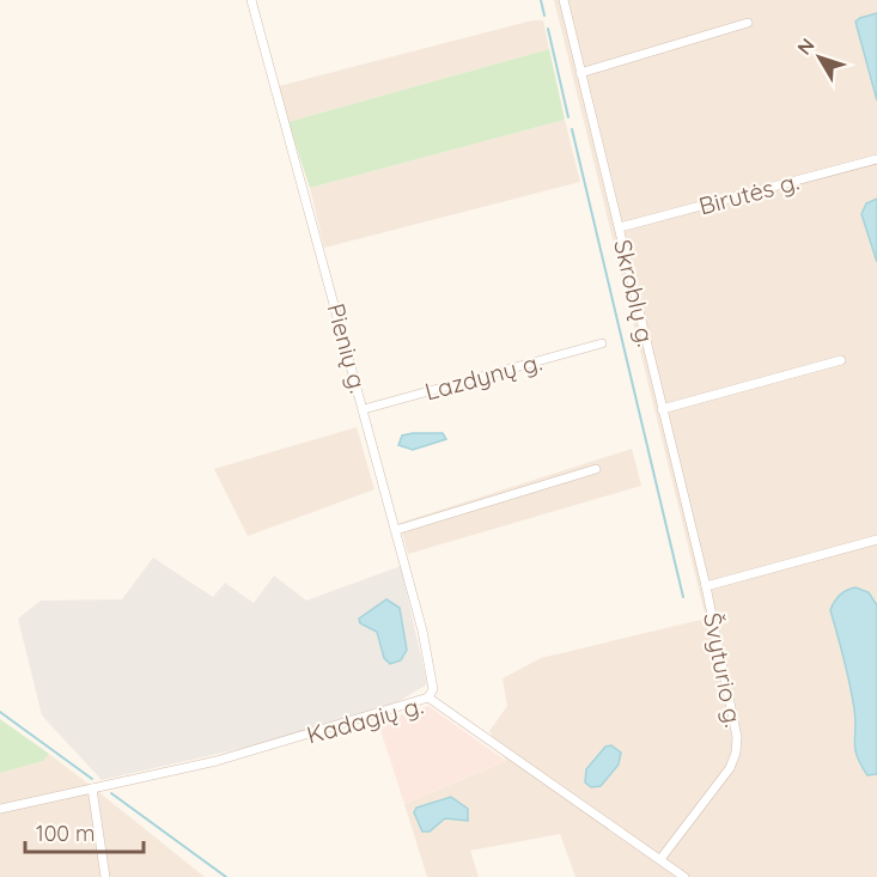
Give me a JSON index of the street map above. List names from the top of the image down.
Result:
{
  "streets": {
    "street": [
      "Birutės g.",
      "Skroblų g.",
      "Pienių g.",
      "Lazdynų g.",
      "Švyturio g.",
      "Kadagių g."
    ]
  },
  "crossings": [
    ["Birutės g.", "Skroblų g."],
    ["Skroblų g.", "Švyturio g."],
    ["Pienių g.", "Lazdynų g."],
    ["Pienių g.", "Kadagių g."],
    ["Švyturio g.", "Kadagių g."]
  ],
  "scale_bar": "100 m",
  "north": "top left"
}
